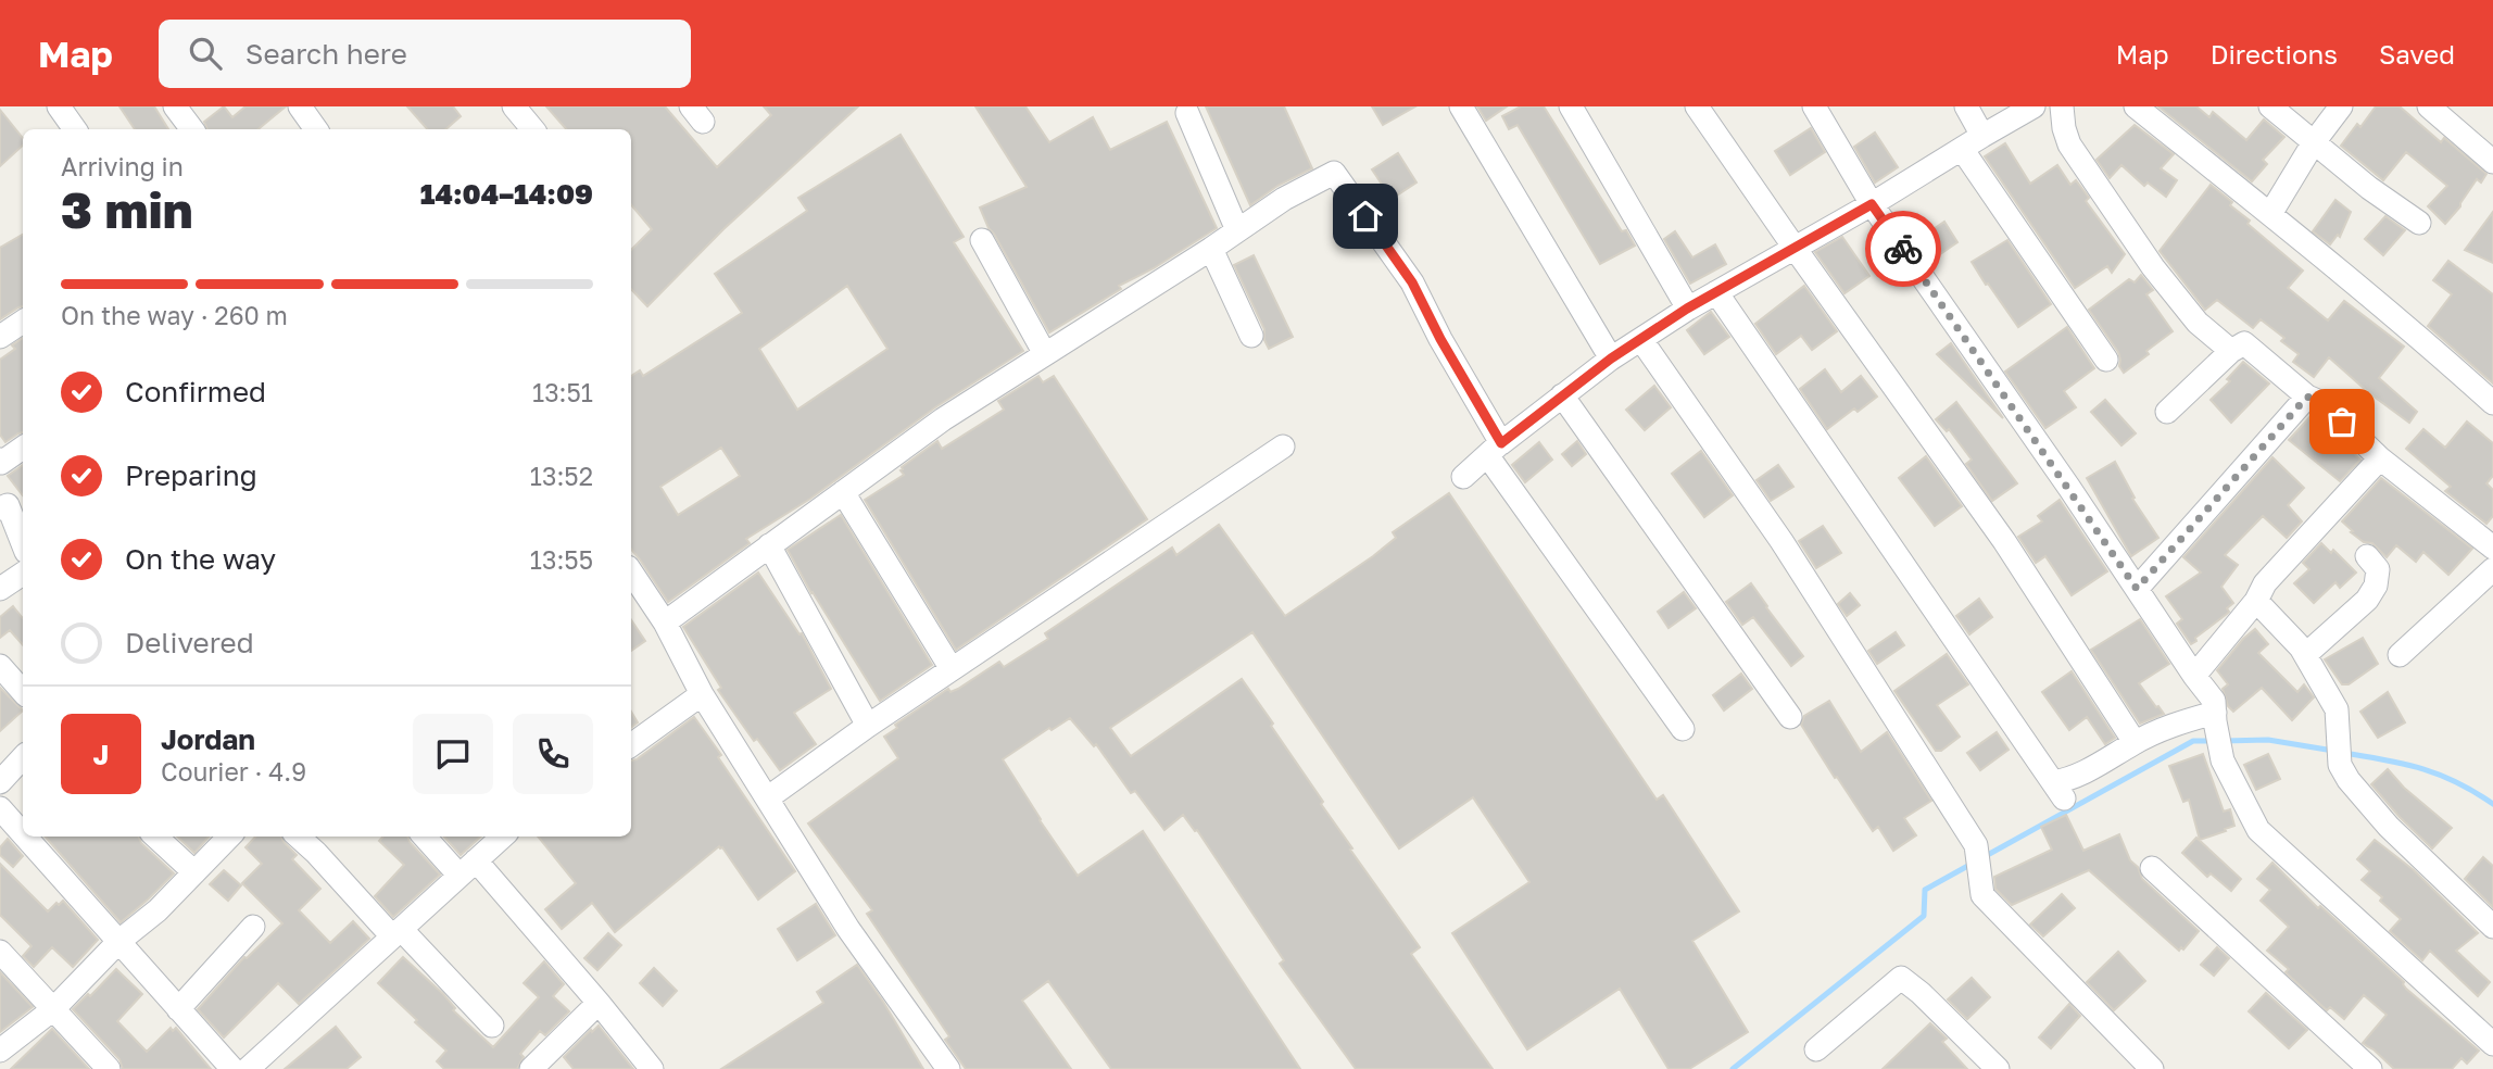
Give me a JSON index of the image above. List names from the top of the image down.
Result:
{
  "page": {
    "header": "Map",
    "search": "Search here",
    "nav": ["Map", "Directions", "Saved"],
    "heading": ["3 min", "Arriving in", "14:04–14:09"],
    "panel": ["Jordan", "Courier · 4.9"],
    "bar": "On the way · 260 m",
    "list": [
      ["Confirmed", "13:51"],
      ["Preparing", "13:52"],
      ["On the way", "13:55"],
      "Delivered"
    ],
    "round": "J"
  }
}
